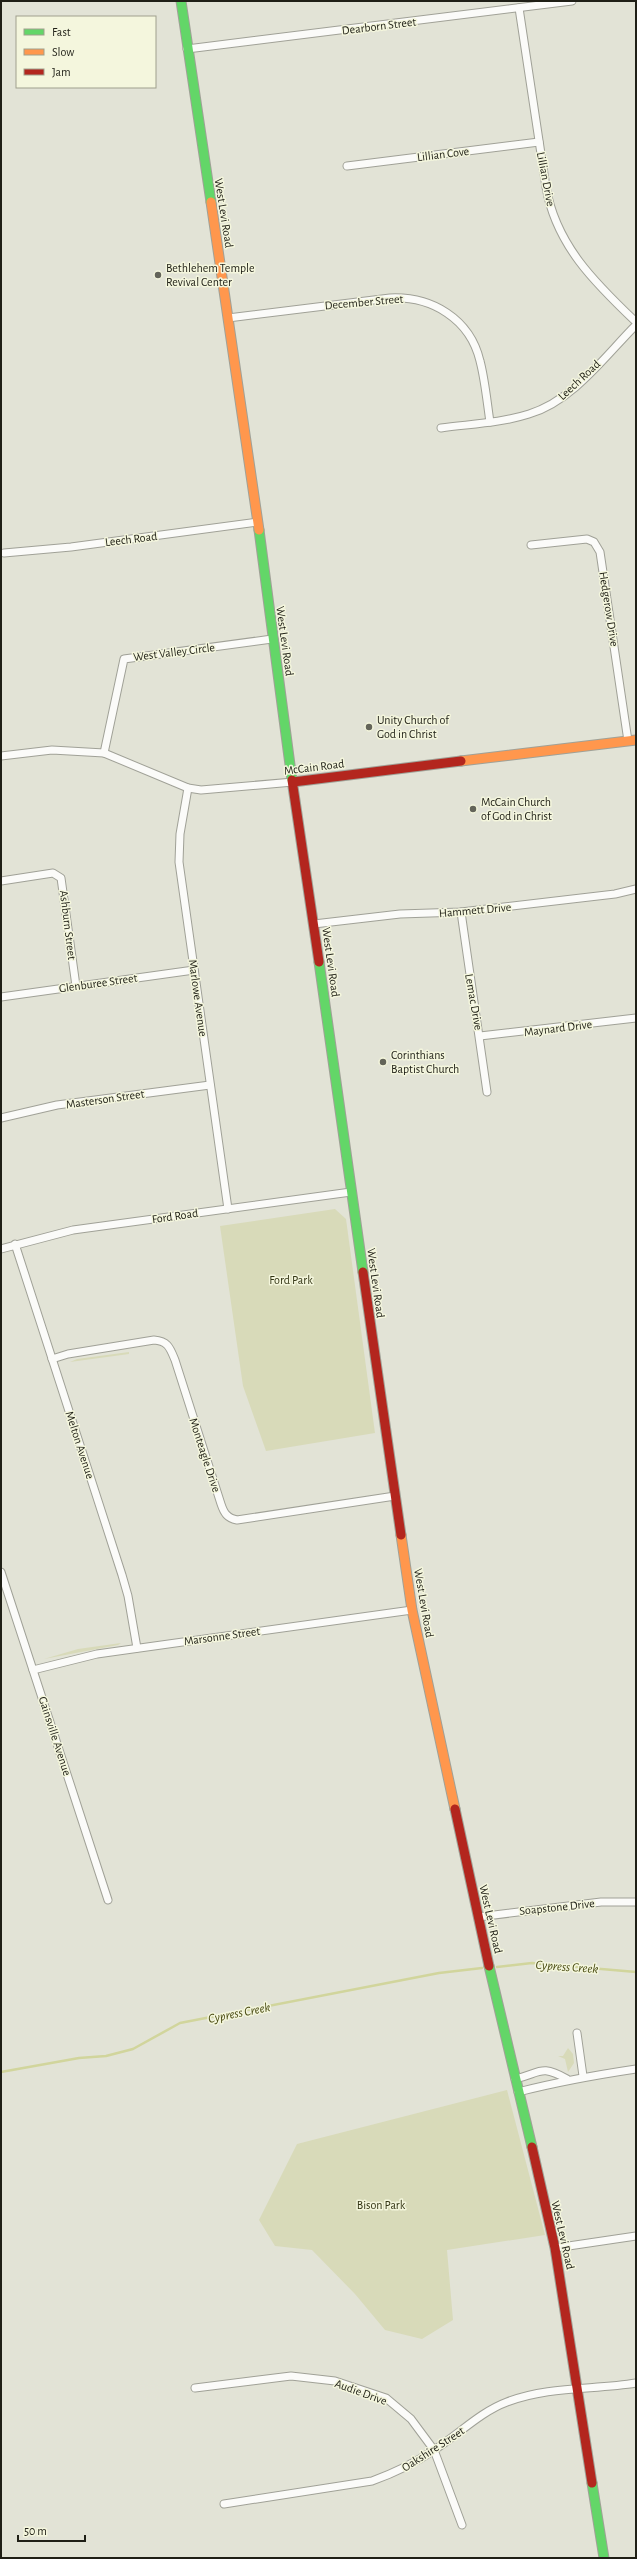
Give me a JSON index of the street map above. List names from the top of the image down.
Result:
{
  "streets": {
    "street": [
      "Dearborn Street",
      "Lillian Cove",
      "Lillian Drive",
      "West Levi Road",
      "December Street",
      "Leech Road",
      "Hedgerow Drive",
      "West Valley Circle",
      "McCain Road",
      "Hammett Drive",
      "Ashburn Street",
      "Glenburee Street",
      "Marlowe Avenue",
      "Lemac Drive",
      "Maynard Drive",
      "Masterson Street",
      "Ford Road",
      "Melton Avenue",
      "Monteagle Drive",
      "Marsonne Street",
      "Gainsville Avenue",
      "Soapstone Drive",
      "Audie Drive",
      "Oakshire Street"
    ]
  },
  "crossings": [
    ["Dearborn Street", "Lillian Drive"],
    ["Dearborn Street", "West Levi Road"],
    ["Lillian Cove", "Lillian Drive"],
    ["Lillian Drive", "Leech Road"],
    ["West Levi Road", "December Street"],
    ["West Levi Road", "Leech Road"],
    ["West Levi Road", "West Valley Circle"],
    ["West Levi Road", "McCain Road"],
    ["West Levi Road", "Hammett Drive"],
    ["West Levi Road", "Ford Road"],
    ["West Levi Road", "Monteagle Drive"],
    ["West Levi Road", "Marsonne Street"],
    ["West Levi Road", "Soapstone Drive"],
    ["West Levi Road", "Oakshire Street"],
    ["December Street", "Leech Road"],
    ["Hedgerow Drive", "McCain Road"],
    ["West Valley Circle", "McCain Road"],
    ["McCain Road", "Marlowe Avenue"],
    ["Hammett Drive", "Lemac Drive"],
    ["Ashburn Street", "Glenburee Street"],
    ["Glenburee Street", "Marlowe Avenue"],
    ["Marlowe Avenue", "Masterson Street"],
    ["Marlowe Avenue", "Ford Road"],
    ["Lemac Drive", "Maynard Drive"],
    ["Ford Road", "Melton Avenue"],
    ["Melton Avenue", "Monteagle Drive"],
    ["Melton Avenue", "Marsonne Street"],
    ["Marsonne Street", "Gainsville Avenue"],
    ["Audie Drive", "Oakshire Street"]
  ],
  "water": ["Cypress Creek"],
  "parks": ["Ford Park", "Bison Park"],
  "places": [
    "Bethlehem Temple Revival Center",
    "Unity Church of God in Christ",
    "McCain Church of God in Christ",
    "Corinthians Baptist Church"
  ],
  "legend": ["Fast", "Slow", "Jam"],
  "scale_bar": "50 m"
}
